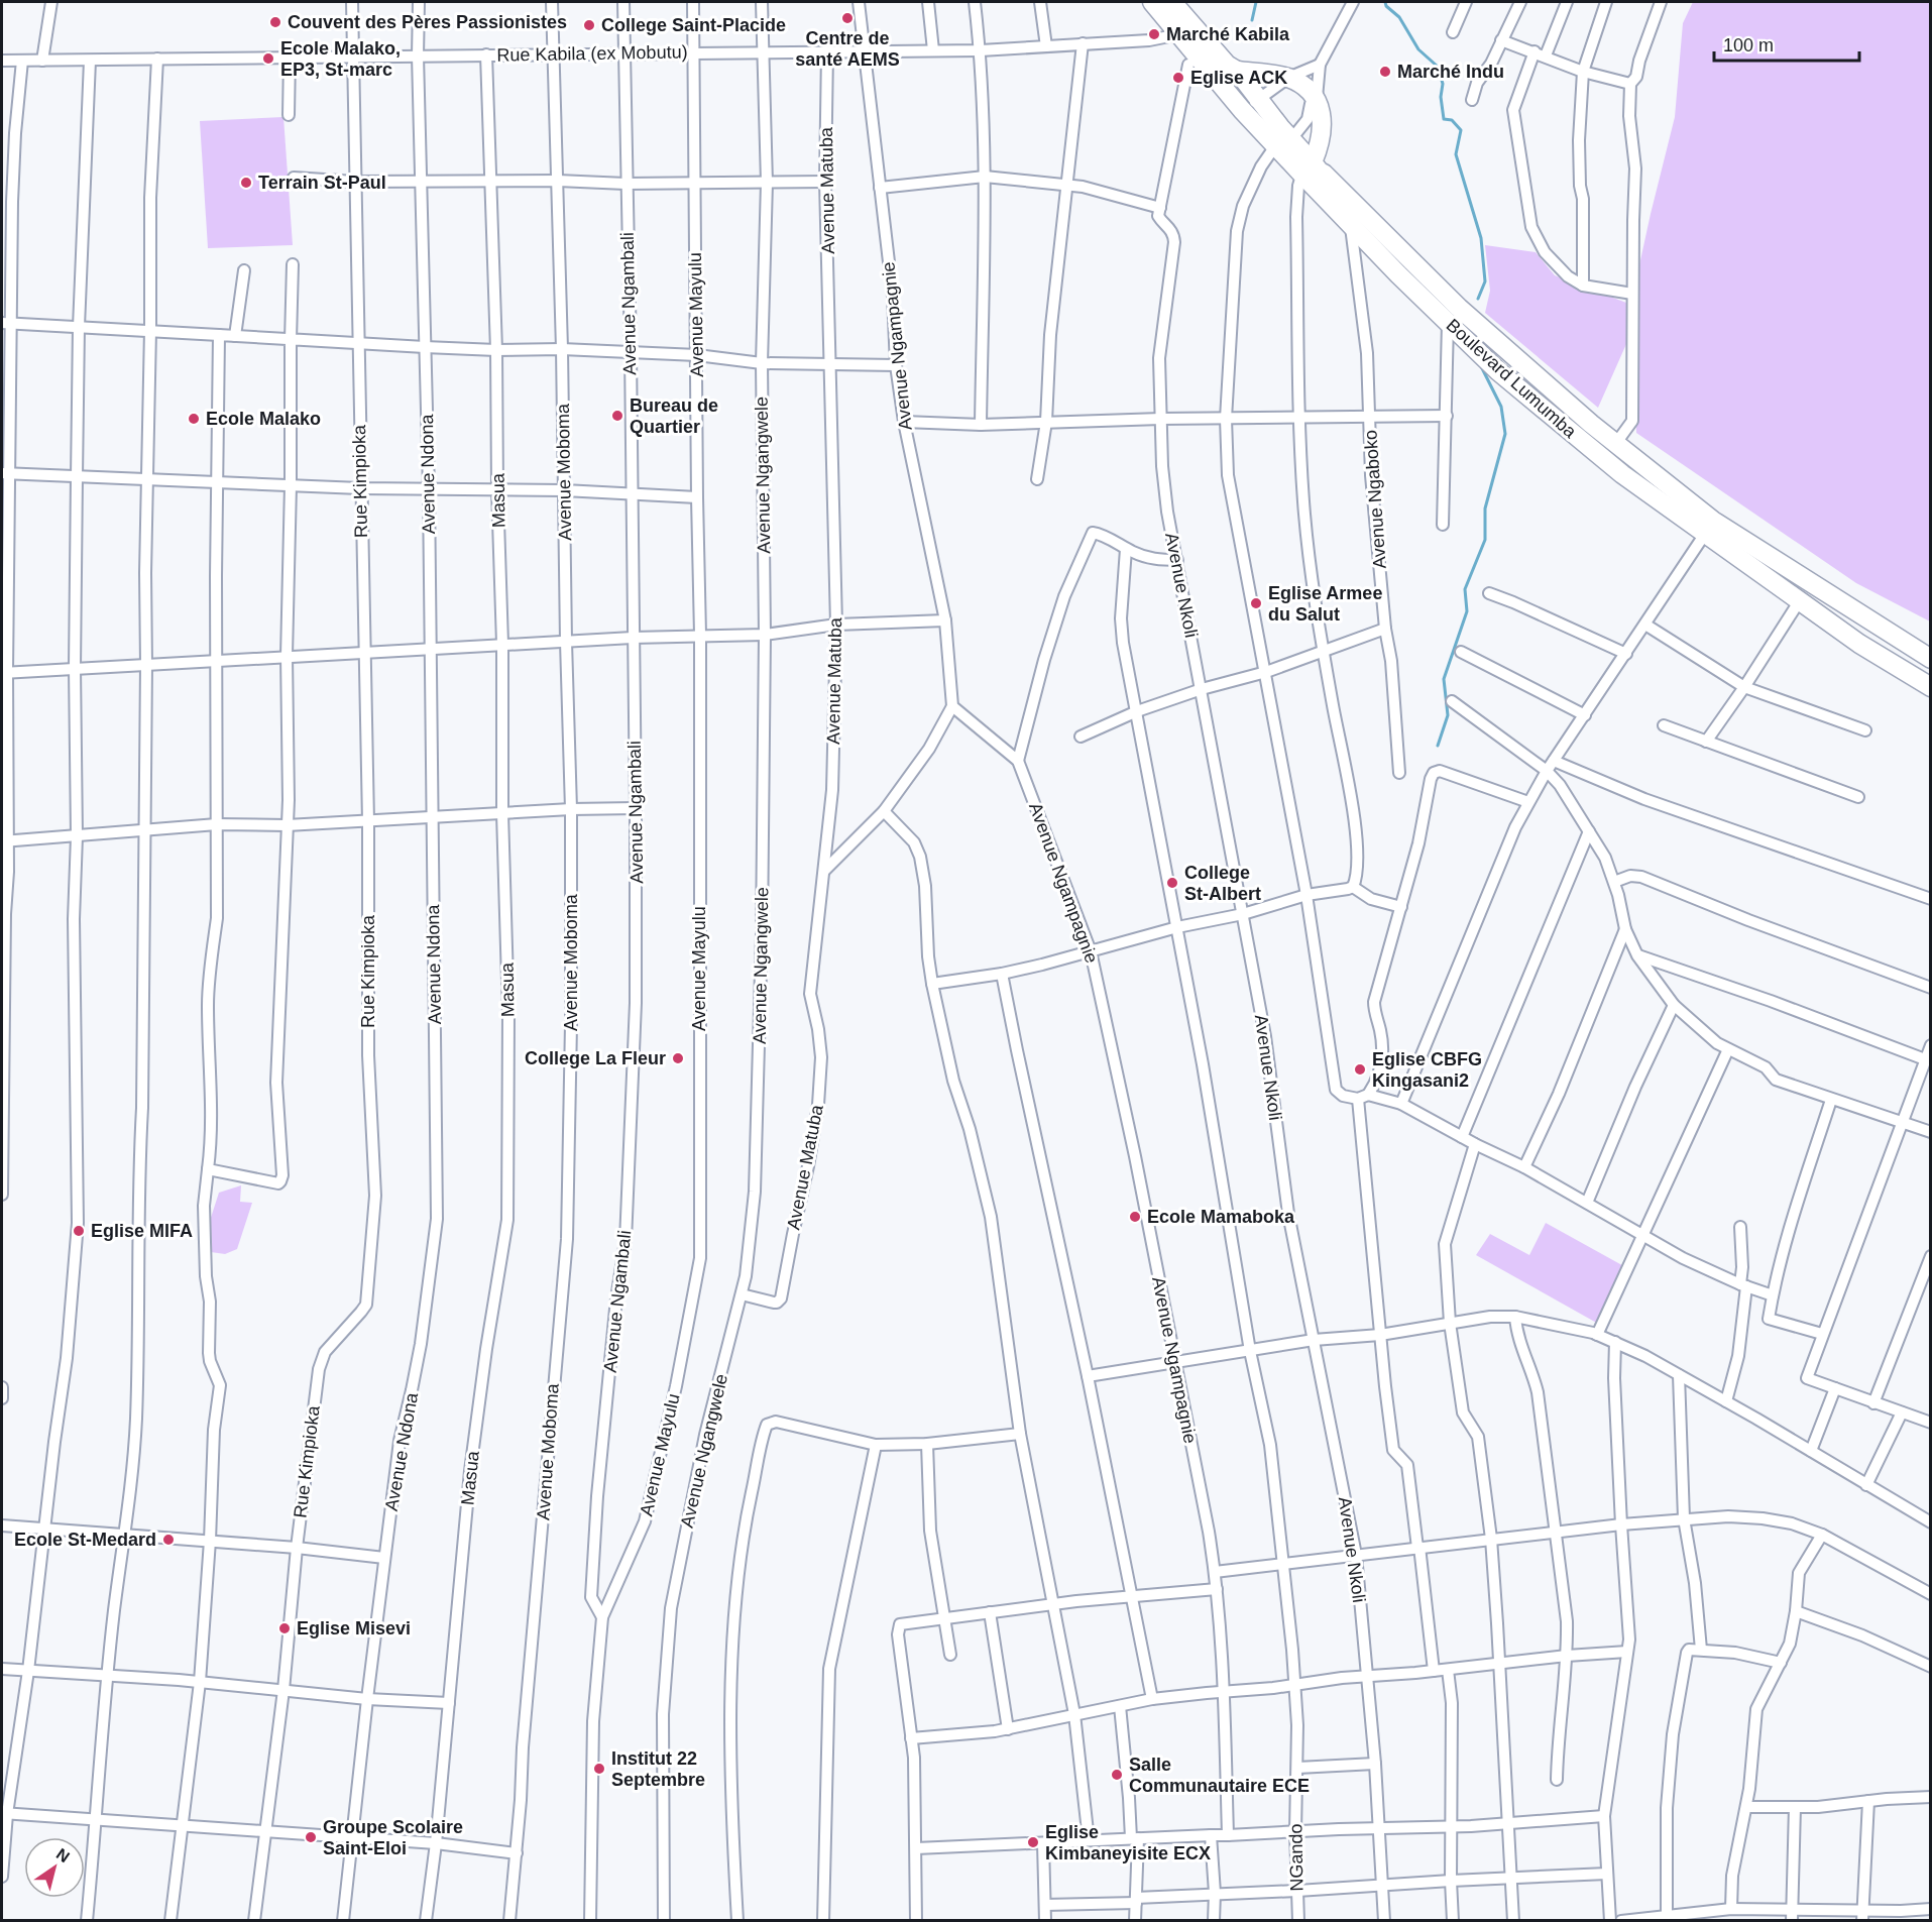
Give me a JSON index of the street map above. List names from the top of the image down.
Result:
{
  "streets": {
    "highway": ["Boulevard Lumumba"],
    "street": [
      "Rue Kabila (ex Mobutu)",
      "Avenue Matuba",
      "Avenue Ngambali",
      "Avenue Mayulu",
      "Avenue Ngampagnie",
      "Avenue Moboma",
      "Avenue Ndona",
      "Avenue Ngangwele",
      "Rue Kimpioka",
      "Avenue Ngaboko",
      "Masua",
      "Avenue Nkoli",
      "NGando"
    ]
  },
  "crossings": [
    ["Rue Kabila (ex Mobutu)", "Avenue Matuba"],
    ["Rue Kabila (ex Mobutu)", "Avenue Ngambali"],
    ["Rue Kabila (ex Mobutu)", "Avenue Mayulu"],
    ["Rue Kabila (ex Mobutu)", "Avenue Ngampagnie"],
    ["Rue Kabila (ex Mobutu)", "Boulevard Lumumba"],
    ["Rue Kabila (ex Mobutu)", "Avenue Moboma"],
    ["Rue Kabila (ex Mobutu)", "Avenue Ndona"],
    ["Rue Kabila (ex Mobutu)", "Avenue Ngangwele"],
    ["Rue Kabila (ex Mobutu)", "Rue Kimpioka"],
    ["Rue Kabila (ex Mobutu)", "Masua"],
    ["Avenue Matuba", "Avenue Ngangwele"],
    ["Avenue Ngambali", "Avenue Mayulu"],
    ["Boulevard Lumumba", "Avenue Ngaboko"]
  ],
  "places": [
    "Centre de santé AEMS",
    "Couvent des Pères Passionistes",
    "College Saint-Placide",
    "Marché Kabila",
    "Ecole Malako, EP3, St-marc",
    "Marché Indu",
    "Eglise ACK",
    "Terrain St-Paul",
    "Bureau de Quartier",
    "Ecole Malako",
    "Eglise Armee du Salut",
    "College St-Albert",
    "College La Fleur",
    "Eglise CBFG Kingasani2",
    "Ecole Mamaboka",
    "Eglise MIFA",
    "Ecole St-Medard",
    "Eglise Misevi",
    "Institut 22 Septembre",
    "Salle Communautaire ECE",
    "Groupe Scolaire Saint-Eloi",
    "Eglise Kimbaneyisite ECX"
  ],
  "scale_bar": "100 m",
  "north": "top right"
}
